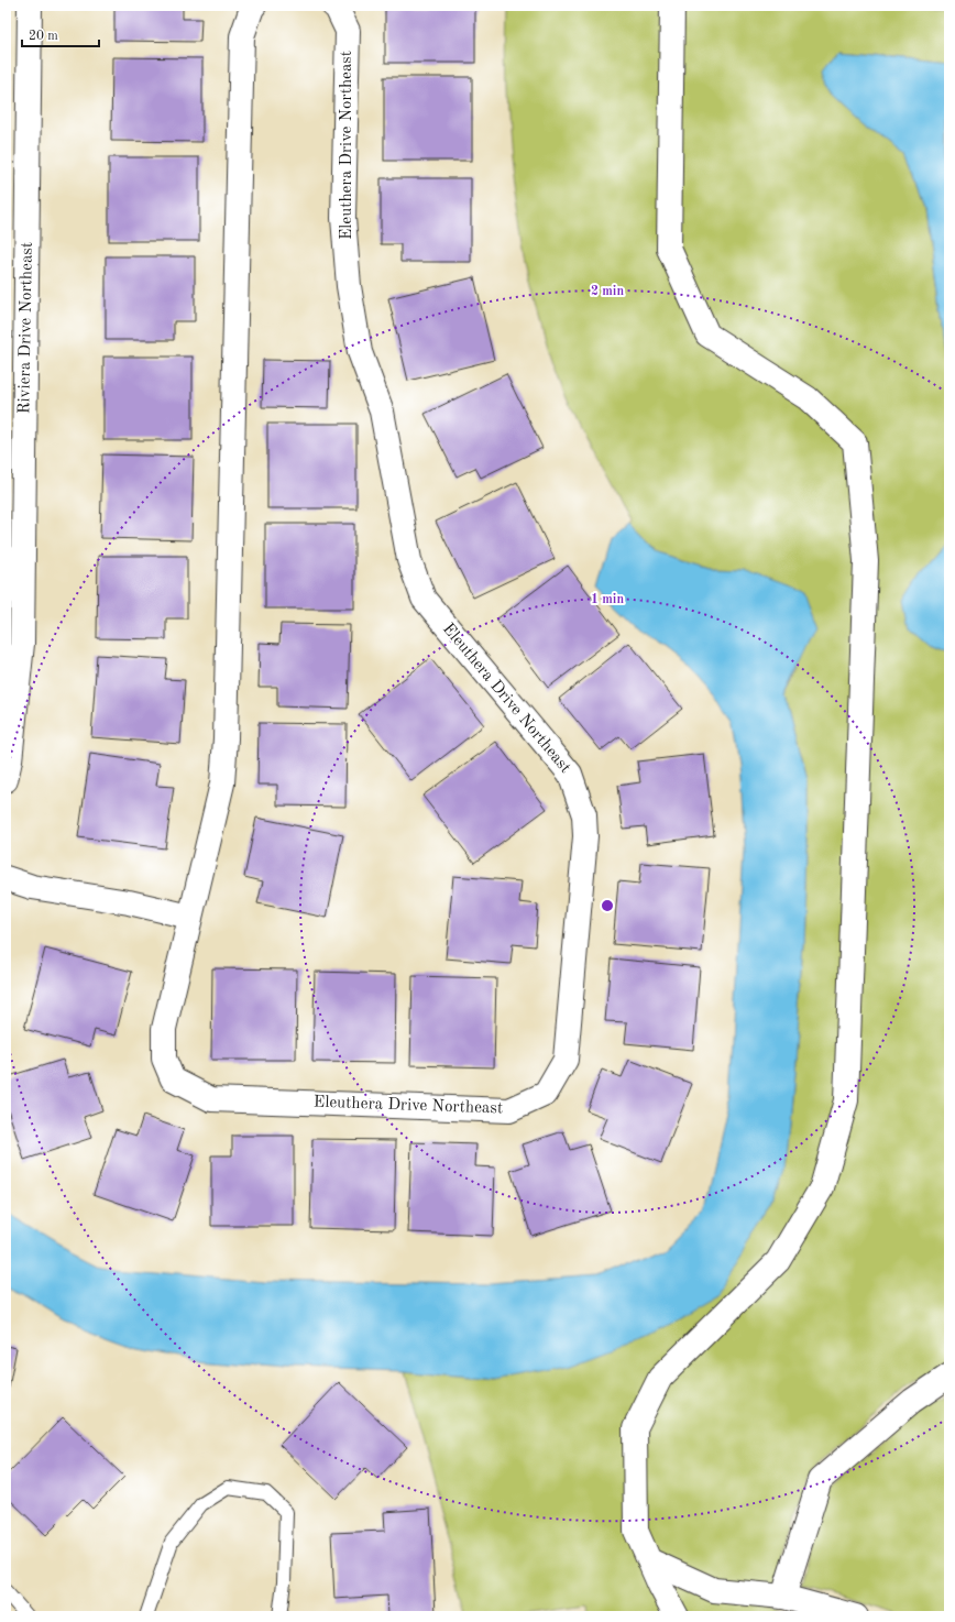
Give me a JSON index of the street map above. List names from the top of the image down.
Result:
{
  "streets": {
    "street": ["Eleuthera Drive Northeast", "Riviera Drive Northeast"]
  },
  "scale_bar": "20 m",
  "rings": ["2 min", "1 min"]
}
